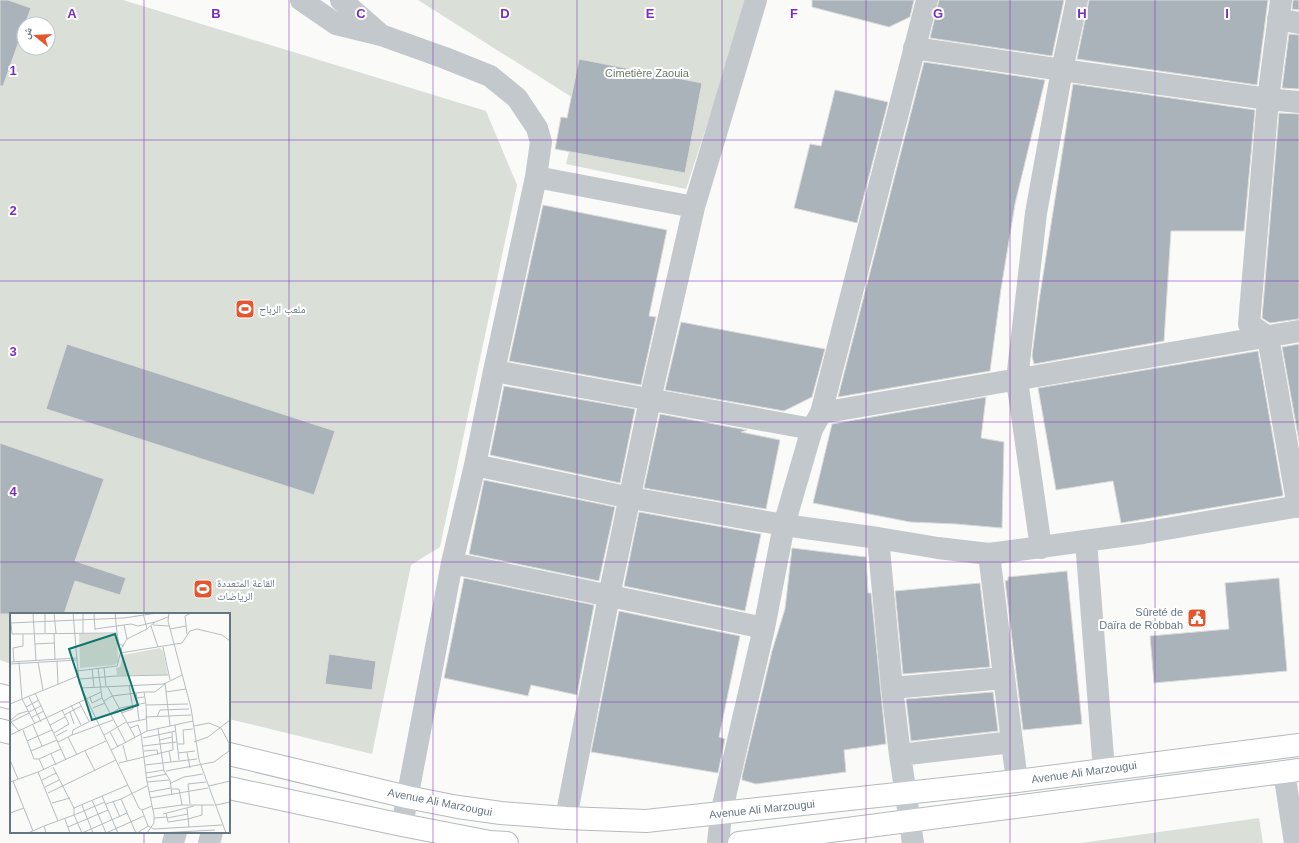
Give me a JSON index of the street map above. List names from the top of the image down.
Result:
{
  "streets": {
    "main road": ["Avenue Ali Marzougui"]
  },
  "parks": ["Cimetière Zaouia"],
  "places": {
    "sports": ["ملعب الرباح", "القاعة المتعددة الرياضات"],
    "public building": ["Sûreté de Daïra de Robbah"]
  },
  "north": "left",
  "grid": {
    "columns": [
      "A",
      "B",
      "C",
      "D",
      "E",
      "F",
      "G",
      "H",
      "I"
    ],
    "rows": [
      "1",
      "2",
      "3",
      "4"
    ]
  }
}
